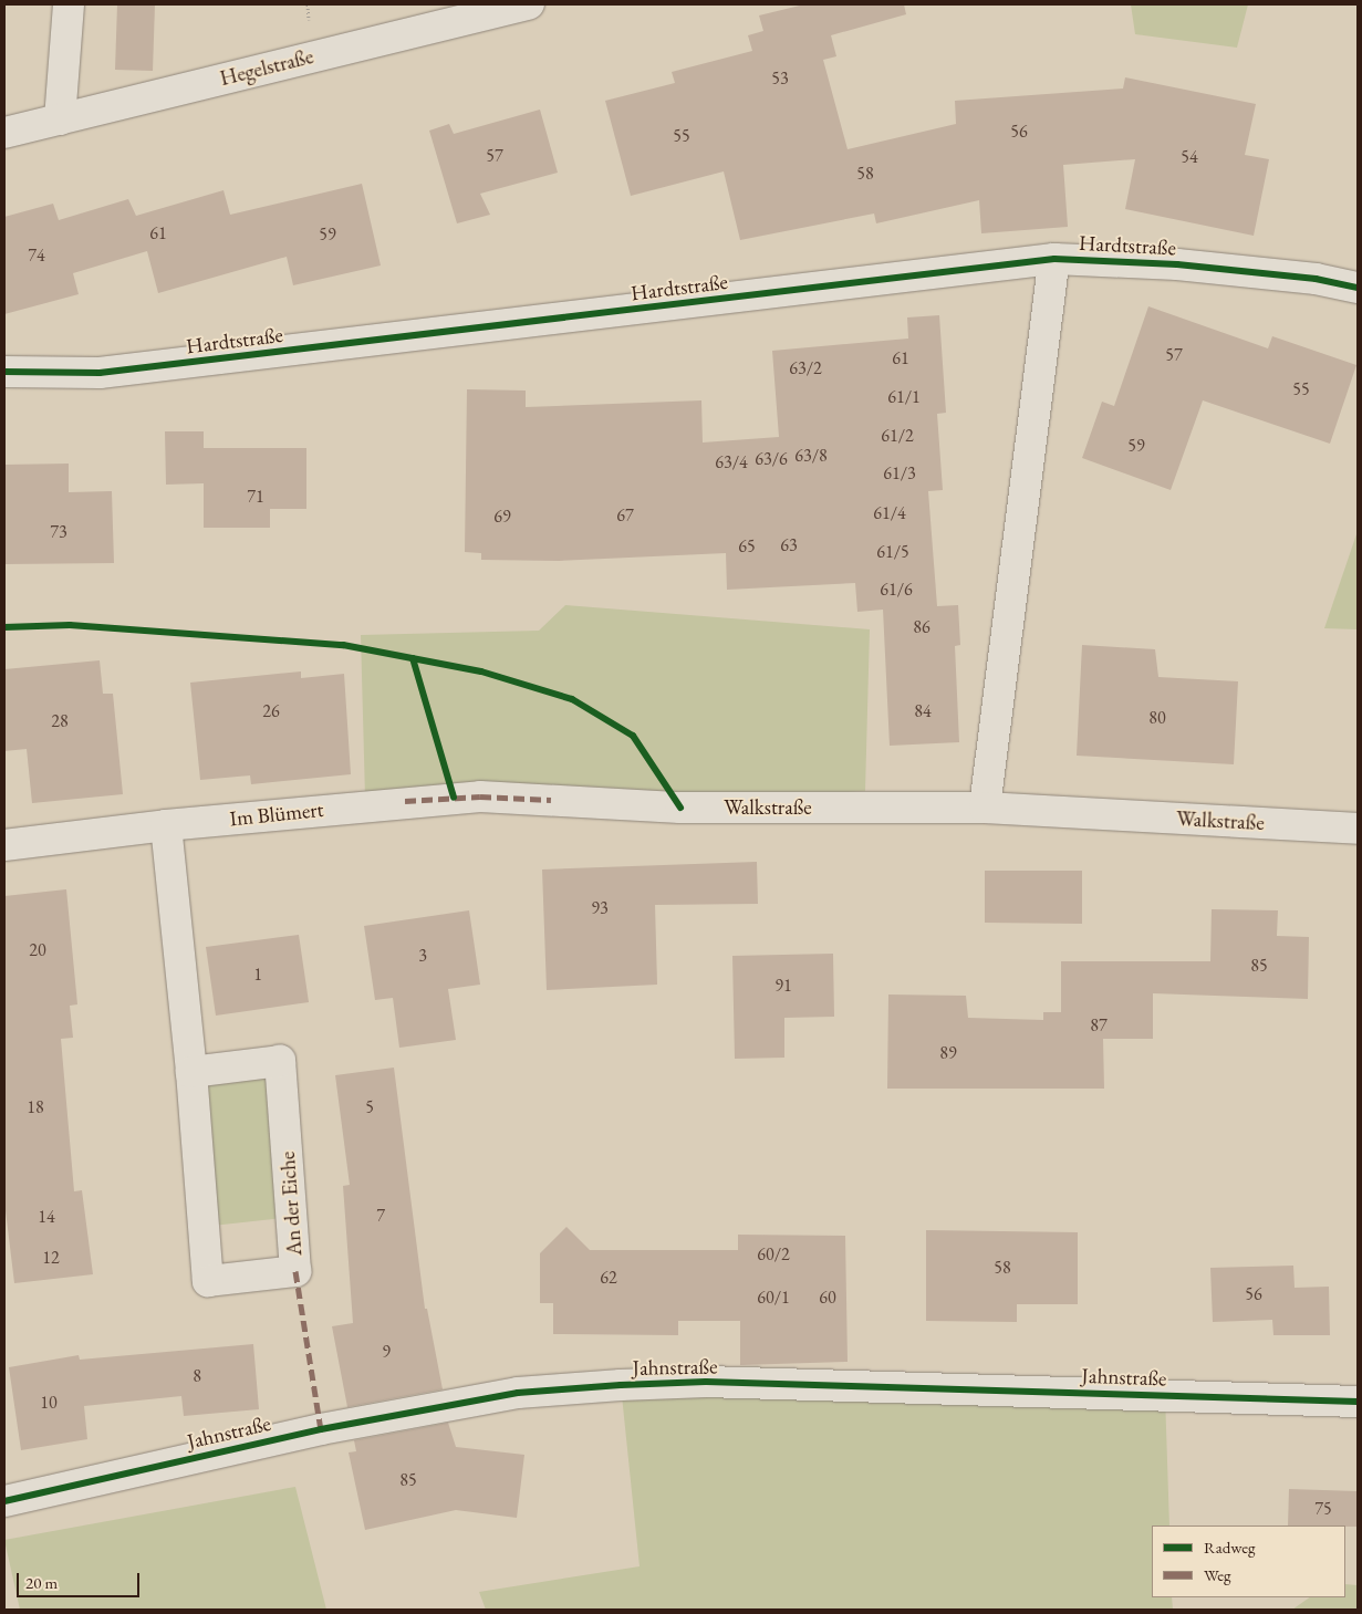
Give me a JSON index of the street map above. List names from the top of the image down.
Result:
{
  "streets": {
    "street": [
      "Hegelstraße",
      "Hardtstraße",
      "Walkstraße",
      "Im Blümert",
      "An der Eiche",
      "Jahnstraße"
    ]
  },
  "crossings": [
    ["Hardtstraße", "Walkstraße"],
    ["Walkstraße", "Im Blümert"],
    ["Im Blümert", "An der Eiche"]
  ],
  "house_numbers": [
    "53",
    "56",
    "55",
    "57",
    "54",
    "58",
    "61",
    "59",
    "74",
    "57",
    "61",
    "63/2",
    "55",
    "61/1",
    "61/2",
    "59",
    "63/8",
    "63/6",
    "63/4",
    "61/3",
    "71",
    "61/4",
    "67",
    "69",
    "73",
    "63",
    "65",
    "61/5",
    "61/6",
    "86",
    "26",
    "84",
    "80",
    "28",
    "93",
    "20",
    "3",
    "85",
    "1",
    "91",
    "87",
    "89",
    "18",
    "5",
    "7",
    "14",
    "60/2",
    "12",
    "58",
    "62",
    "56",
    "60/1",
    "60",
    "9",
    "8",
    "10",
    "85",
    "75"
  ],
  "legend": ["Radweg", "Weg"],
  "scale_bar": "20 m"
}
